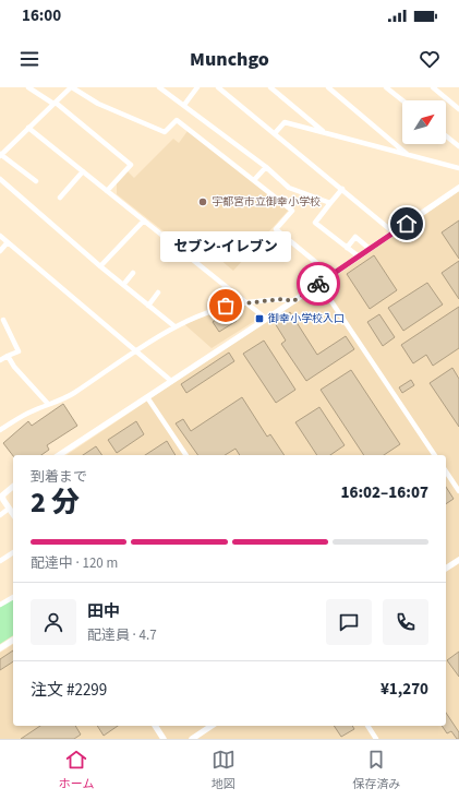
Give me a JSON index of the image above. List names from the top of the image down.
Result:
{
  "places": {
    "other": ["宇都宮市立御幸小学校", "セブン-イレブン"],
    "transit": ["御幸小学校入口"]
  },
  "north": "top right",
  "page": {
    "status": "16:00",
    "header": "Munchgo",
    "bubble": "セブン-イレブン",
    "heading": ["2 分", "到着まで", "16:02–16:07"],
    "panel": [
      "田中",
      "配達員 · 4.7",
      "注文 #2299",
      "¥1,270"
    ],
    "bar": "配達中 · 120 m",
    "tabs": ["ホーム", "地図", "保存済み"]
  }
}
